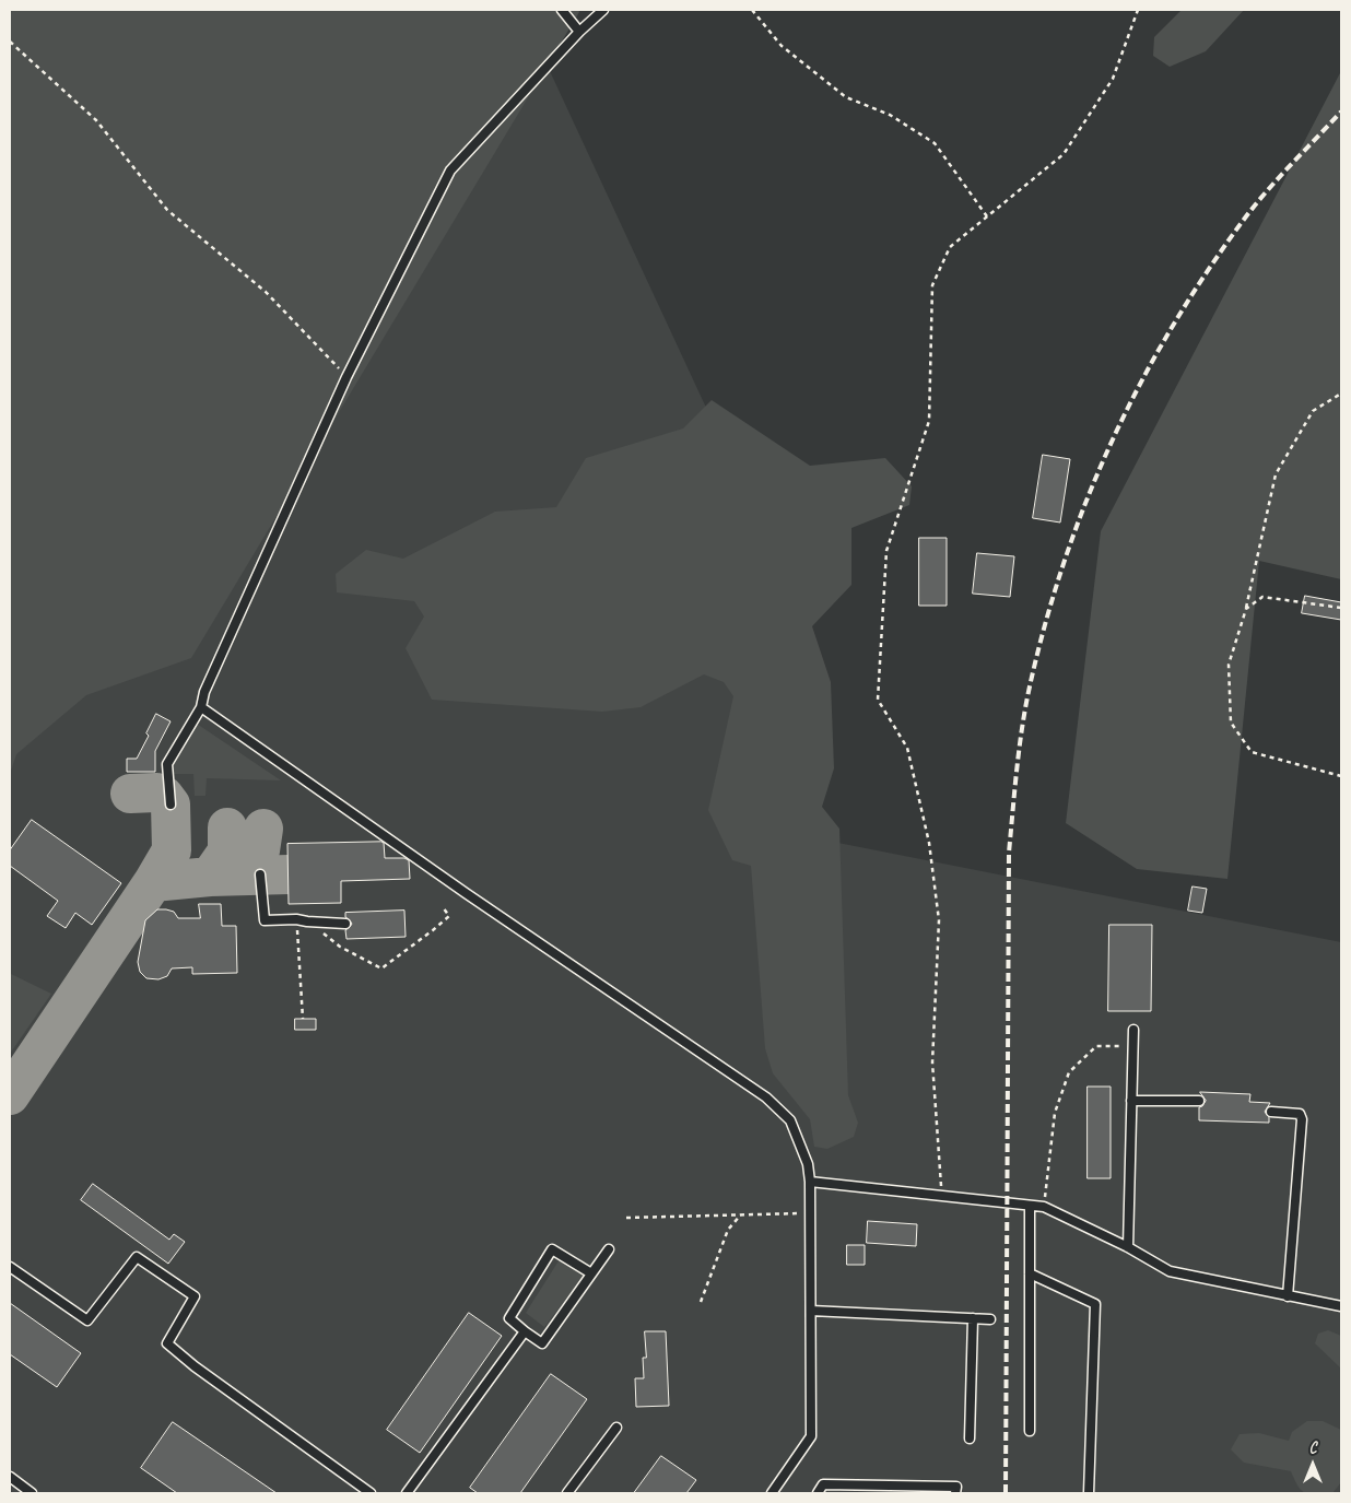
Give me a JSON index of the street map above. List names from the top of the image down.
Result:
{
  "north": "top"
}
